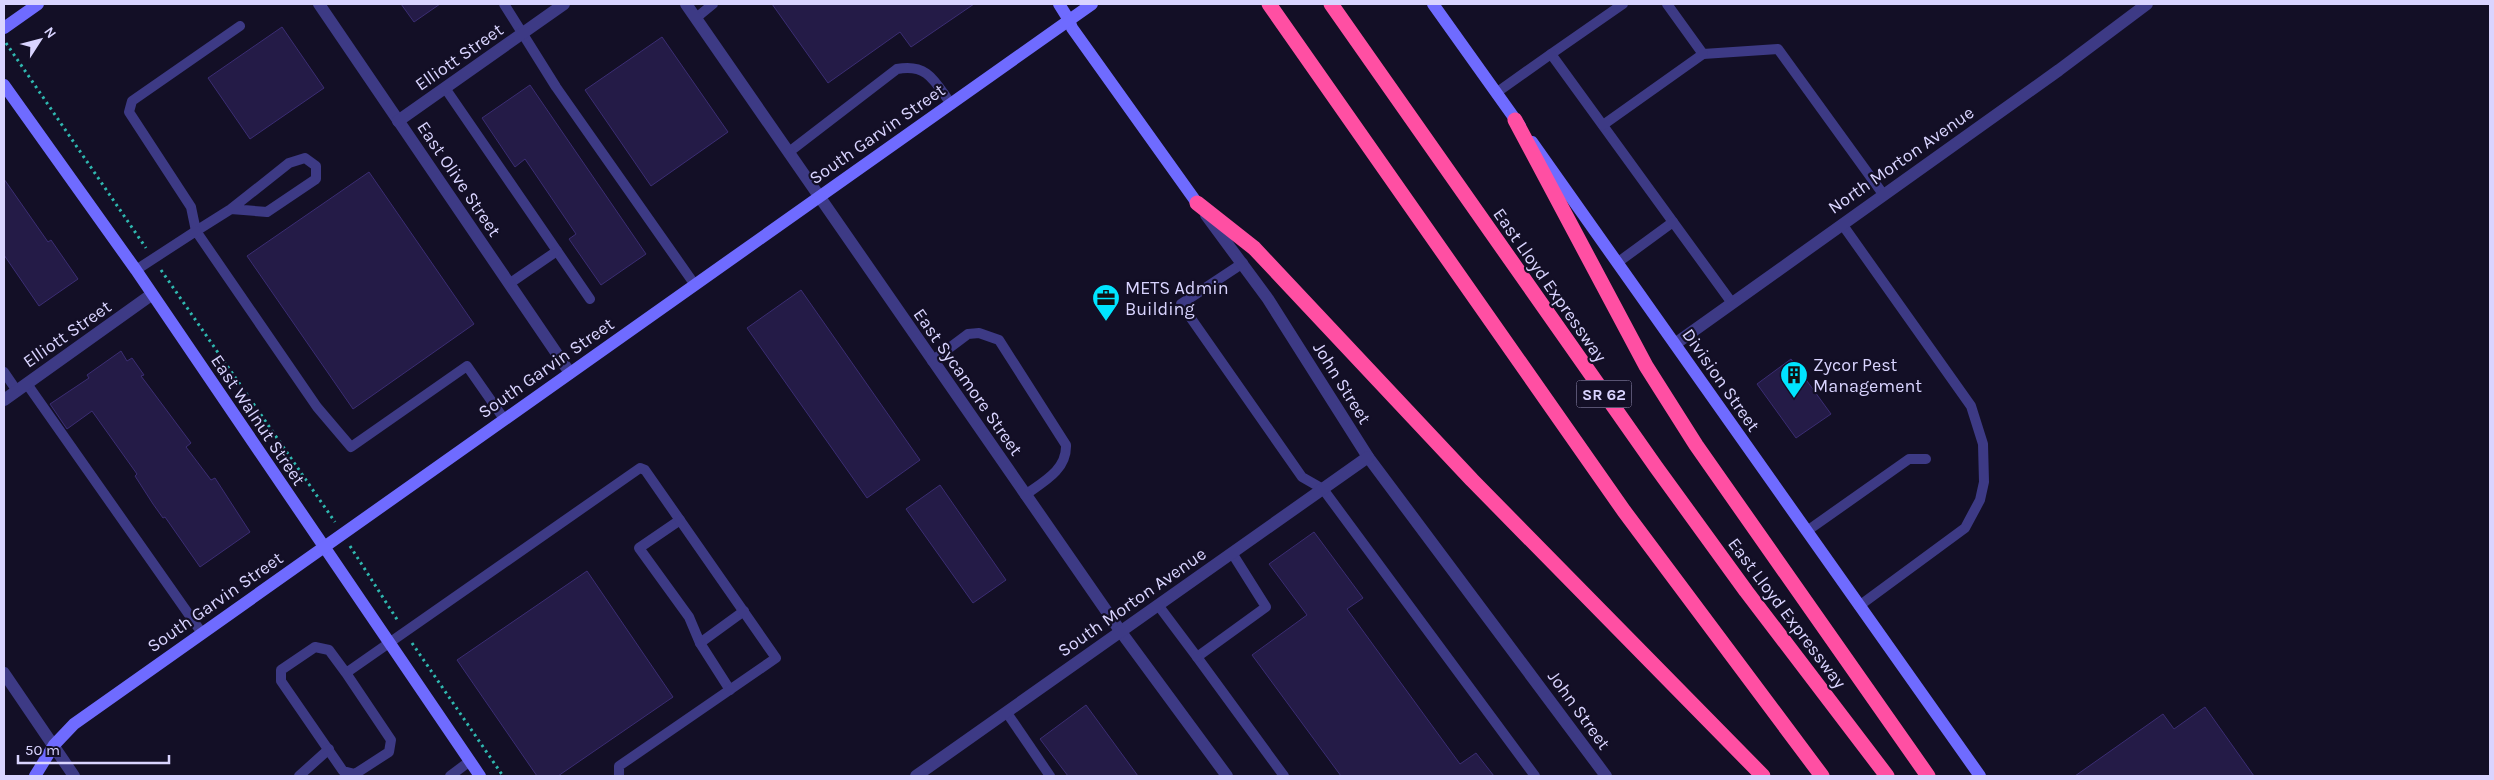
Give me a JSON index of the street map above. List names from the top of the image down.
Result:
{
  "streets": {
    "highway": ["East Lloyd Expressway", "SR 62"],
    "main road": [
      "South Garvin Street",
      "Division Street",
      "John Street",
      "East Walnut Street"
    ],
    "street": [
      "Elliott Street",
      "North Morton Avenue",
      "East Olive Street",
      "East Sycamore Street",
      "South Morton Avenue"
    ]
  },
  "crossings": [
    ["Elliott Street", "East Olive Street"],
    ["Elliott Street", "East Walnut Street"],
    ["South Garvin Street", "East Olive Street"],
    ["South Garvin Street", "East Sycamore Street"],
    ["South Garvin Street", "John Street"],
    ["South Garvin Street", "East Walnut Street"],
    ["North Morton Avenue", "Division Street"],
    ["East Sycamore Street", "South Morton Avenue"],
    ["John Street", "South Morton Avenue"]
  ],
  "places": {
    "office": ["METS Admin Building"],
    "building": ["Zycor Pest Management"]
  },
  "scale_bar": "50 m",
  "north": "top right"
}
